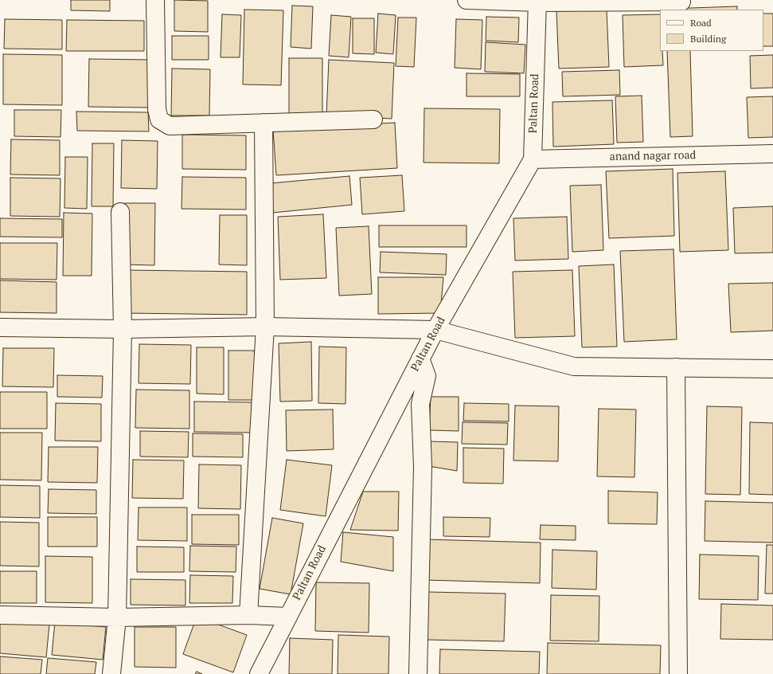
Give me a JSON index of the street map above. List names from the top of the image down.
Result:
{
  "streets": {
    "street": ["Paltan Road", "anand nagar road"]
  },
  "crossings": [
    ["Paltan Road", "anand nagar road"]
  ],
  "legend": ["Road", "Building"]
}
